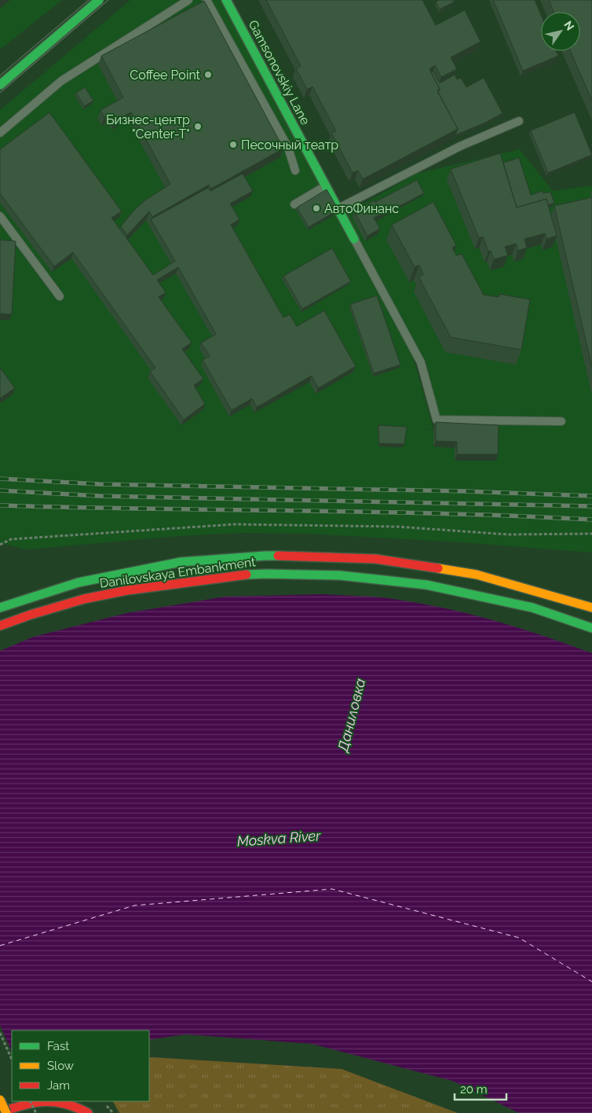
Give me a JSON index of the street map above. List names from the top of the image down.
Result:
{
  "streets": {
    "main road": ["Gamsonovskiy Lane", "Danilovskaya Embankment"]
  },
  "water": ["Даниловка", "Moskva River"],
  "places": [
    "Coffee Point",
    "Бизнес-центр \"Center-T\"",
    "Песочный театр",
    "АвтоФинанс"
  ],
  "legend": ["Fast", "Slow", "Jam"],
  "scale_bar": "20 m",
  "north": "top right"
}
